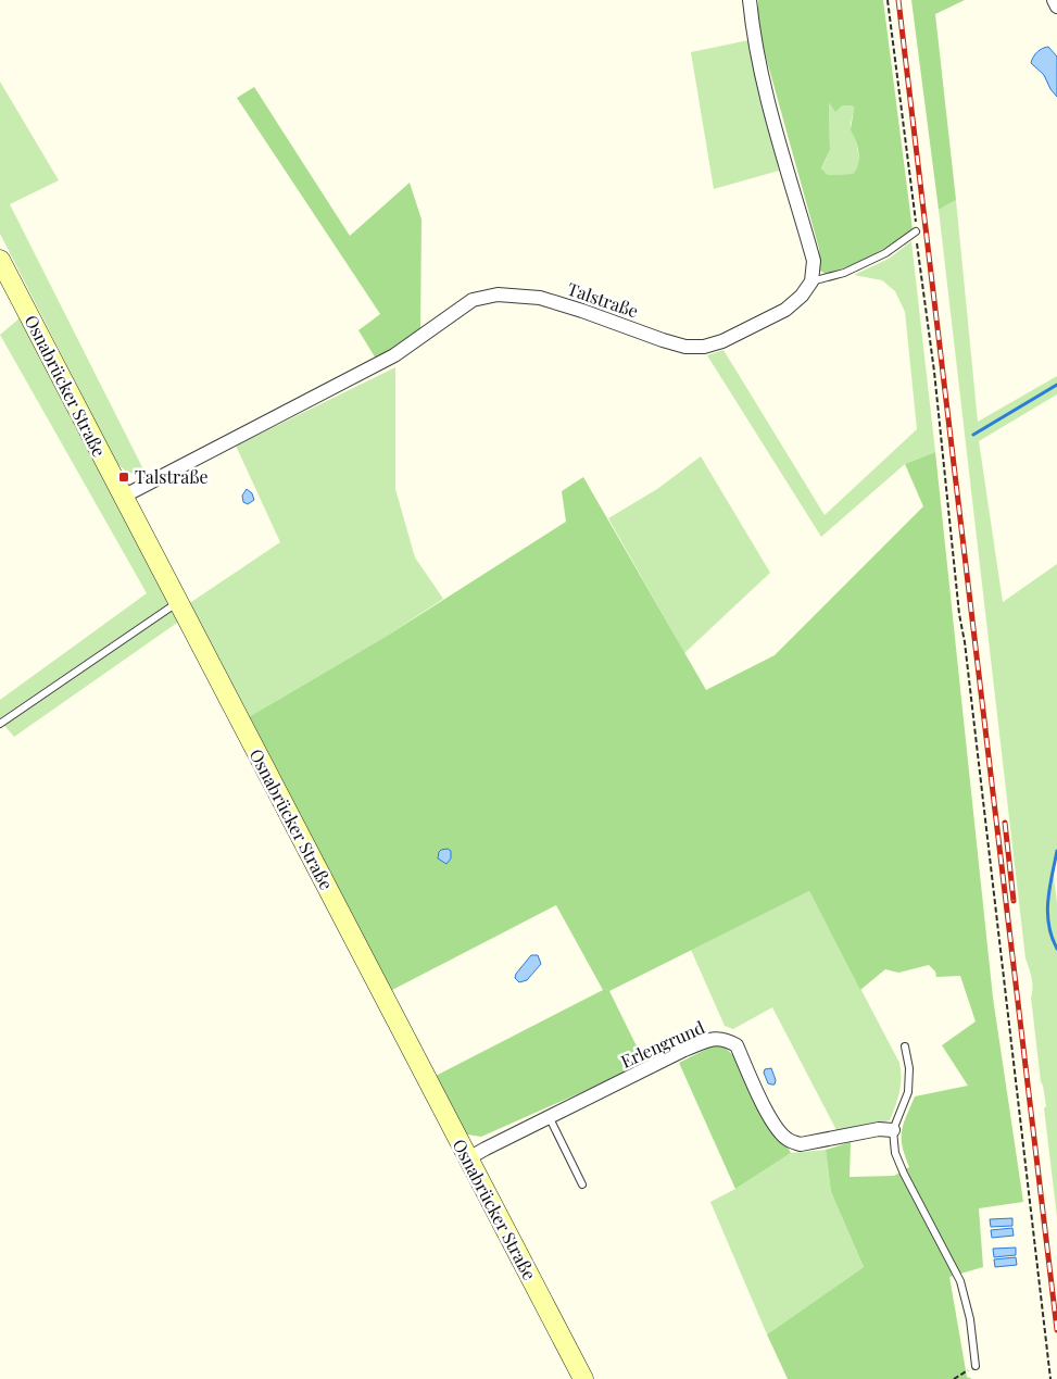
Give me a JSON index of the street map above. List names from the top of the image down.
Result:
{
  "streets": {
    "main road": ["Osnabrücker Straße"],
    "street": ["Talstraße", "Erlengrund"]
  },
  "crossings": [
    ["Talstraße", "Osnabrücker Straße"],
    ["Osnabrücker Straße", "Erlengrund"]
  ],
  "places": {
    "transit": ["Talstraße"]
  }
}
